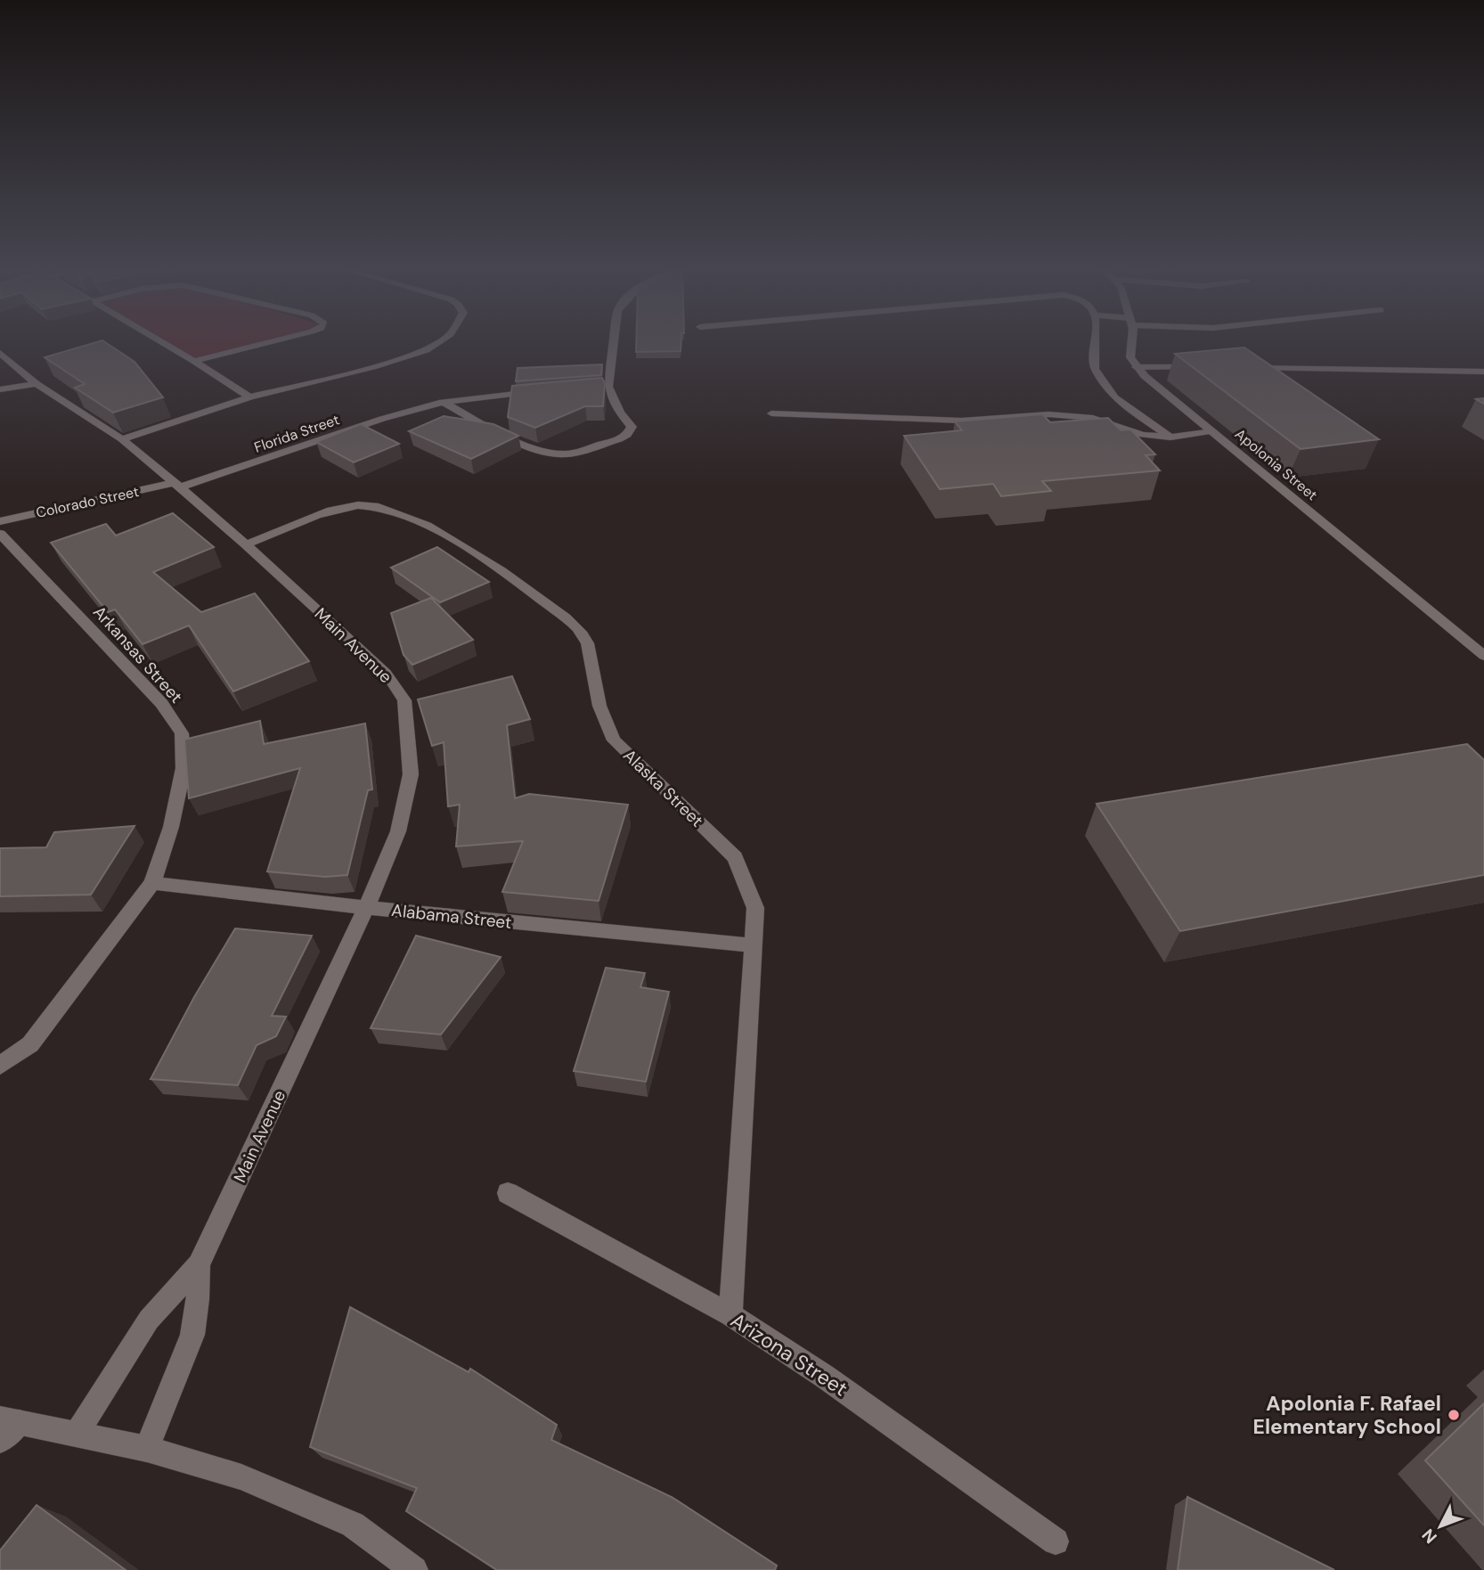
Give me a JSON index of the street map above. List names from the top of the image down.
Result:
{
  "streets": {
    "street": [
      "Florida Street",
      "Apolonia Street",
      "Colorado Street",
      "Main Avenue",
      "Arkansas Street",
      "Alaska Street",
      "Alabama Street",
      "Arizona Street"
    ]
  },
  "crossings": [
    ["Florida Street", "Colorado Street"],
    ["Florida Street", "Main Avenue"],
    ["Colorado Street", "Main Avenue"],
    ["Main Avenue", "Alaska Street"],
    ["Main Avenue", "Alabama Street"],
    ["Arkansas Street", "Alabama Street"],
    ["Alaska Street", "Alabama Street"],
    ["Alaska Street", "Arizona Street"]
  ],
  "places": ["Apolonia F. Rafael Elementary School"],
  "north": "bottom left"
}
